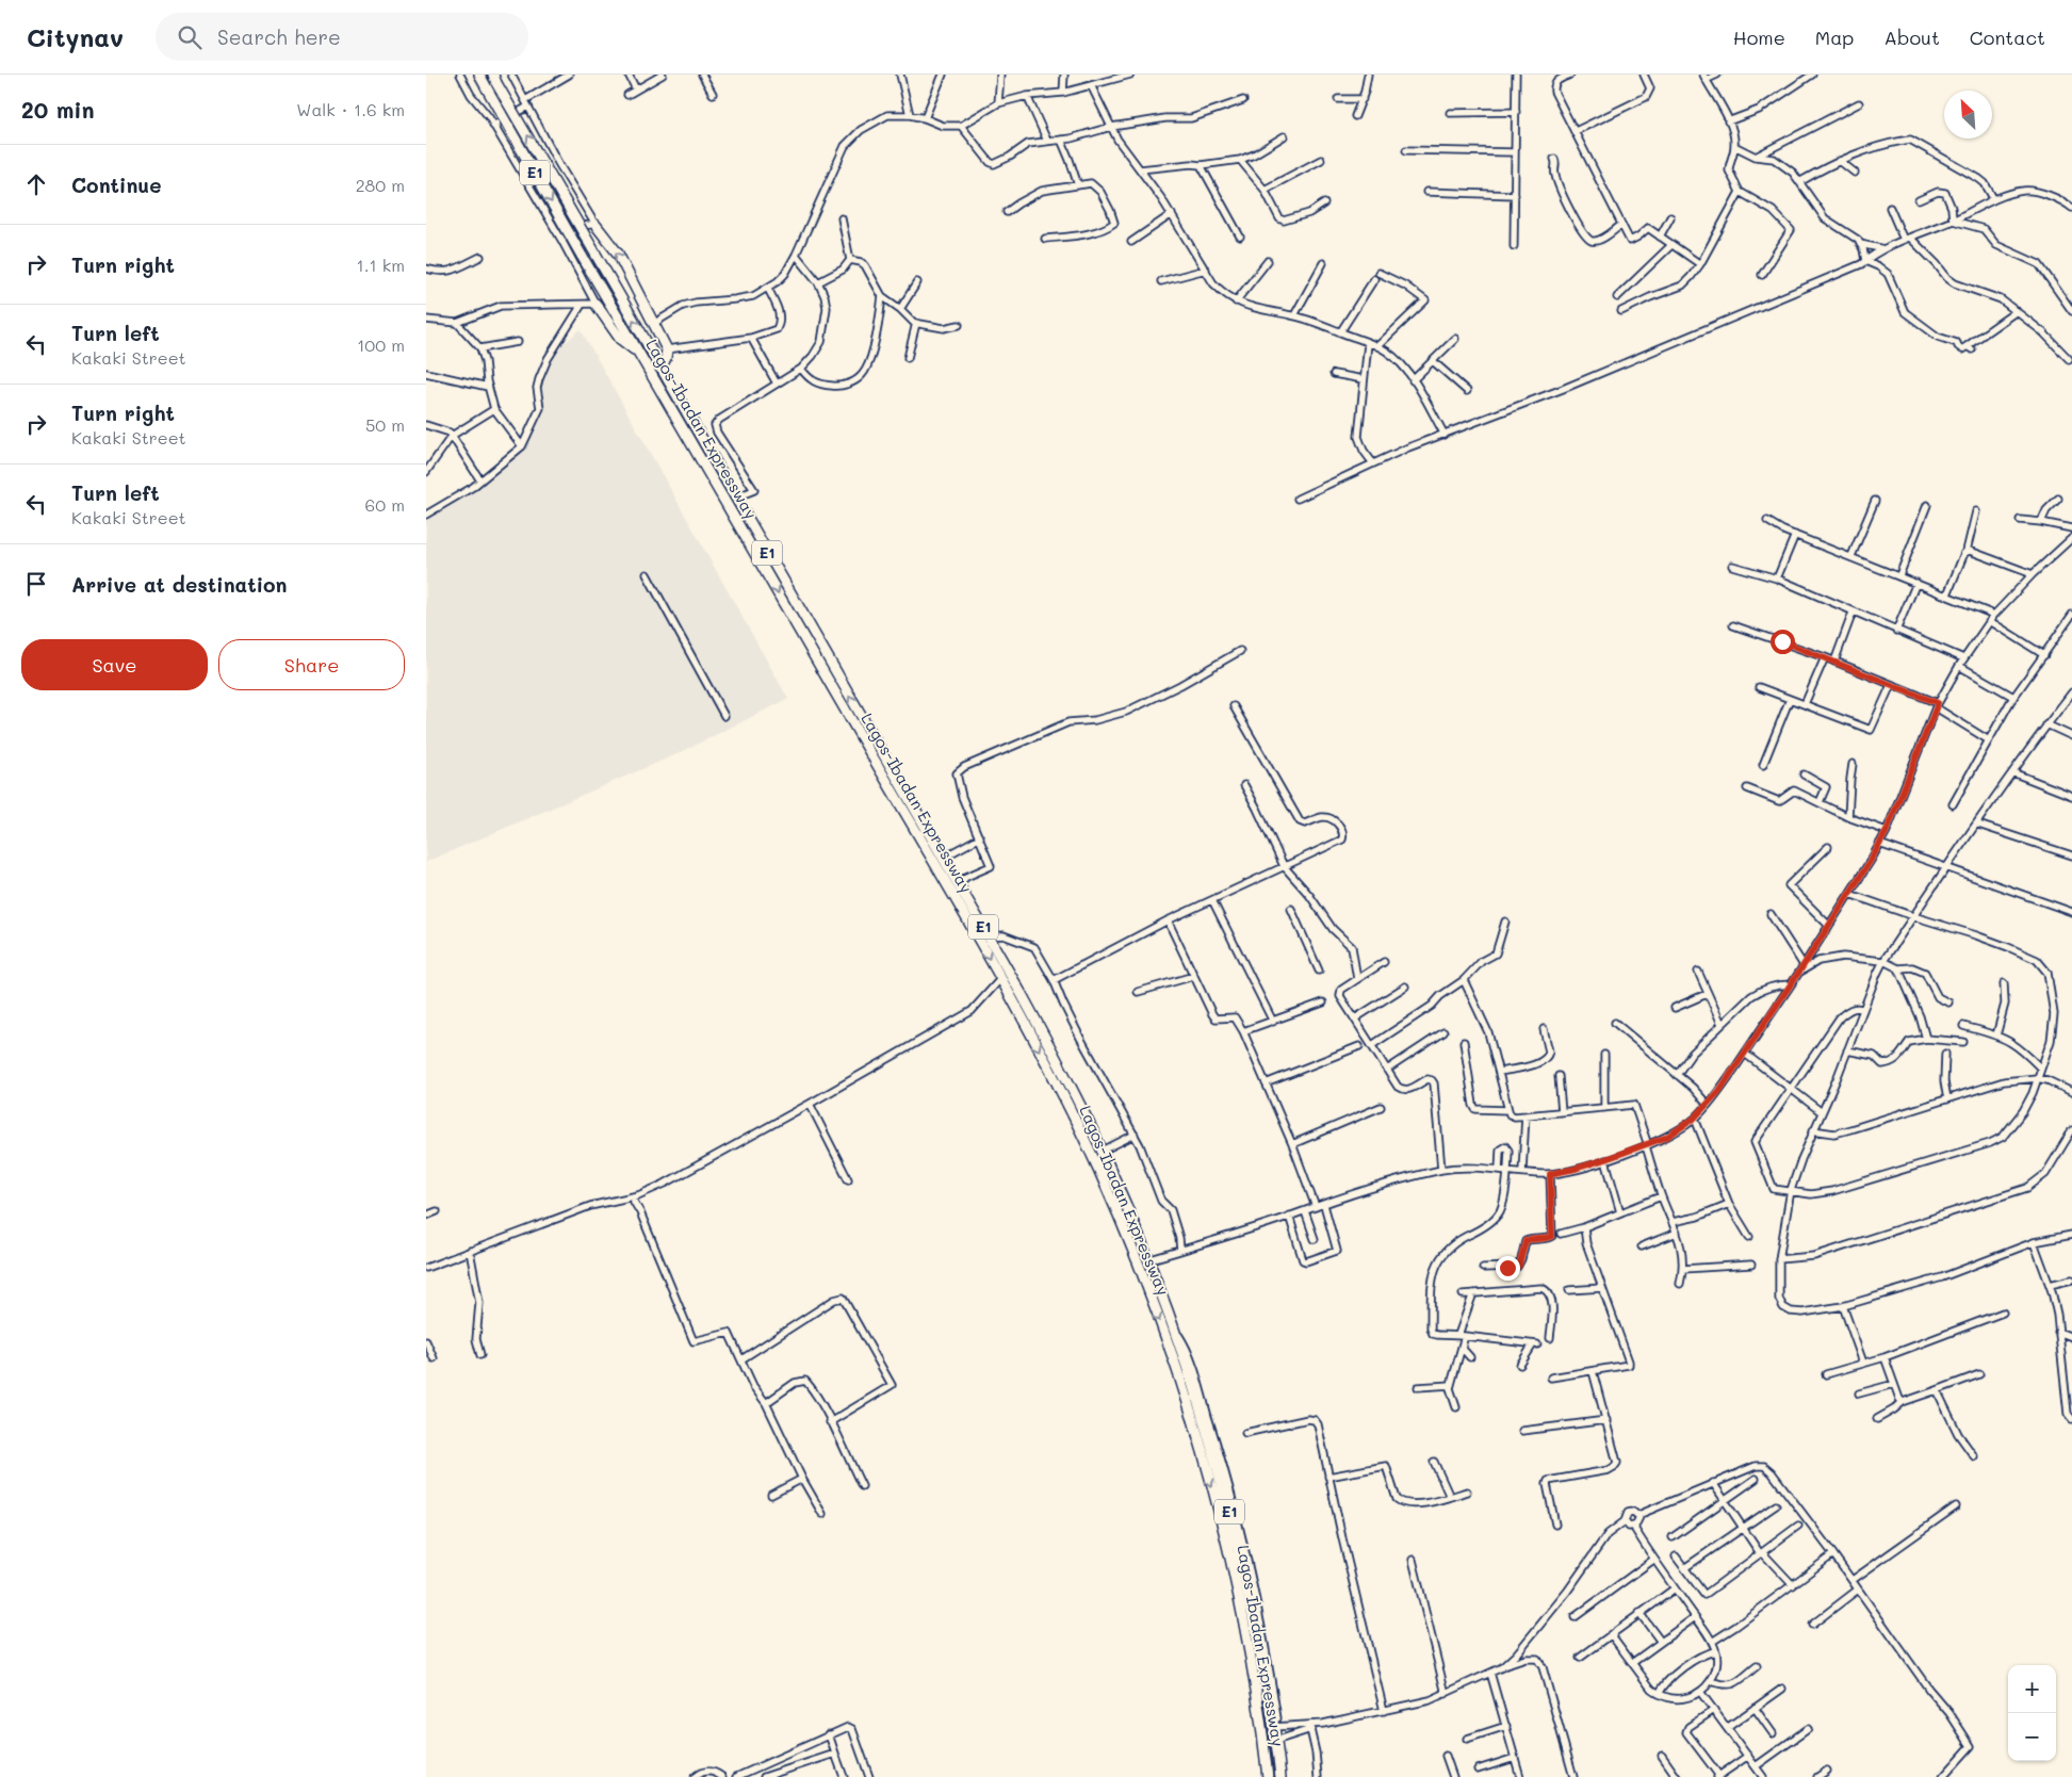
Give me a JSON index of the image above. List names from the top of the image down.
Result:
{
  "streets": {
    "highway": ["E1", "Lagos-Ibadan Expressway"]
  },
  "north": "top left",
  "page": {
    "header": "Citynav",
    "search": "Search here",
    "nav": [
      "Home",
      "Map",
      "About",
      "Contact"
    ],
    "heading": ["20 min", "Walk · 1.6 km"],
    "list": [
      ["Continue", "280 m"],
      ["Turn right", "1.1 km"],
      ["Turn left", "Kakaki Street", "100 m"],
      ["Turn right", "Kakaki Street", "50 m"],
      ["Turn left", "Kakaki Street", "60 m"],
      "Arrive at destination"
    ],
    "buttons": ["Save", "Share"],
    "map_buttons": ["+", "−"]
  }
}
